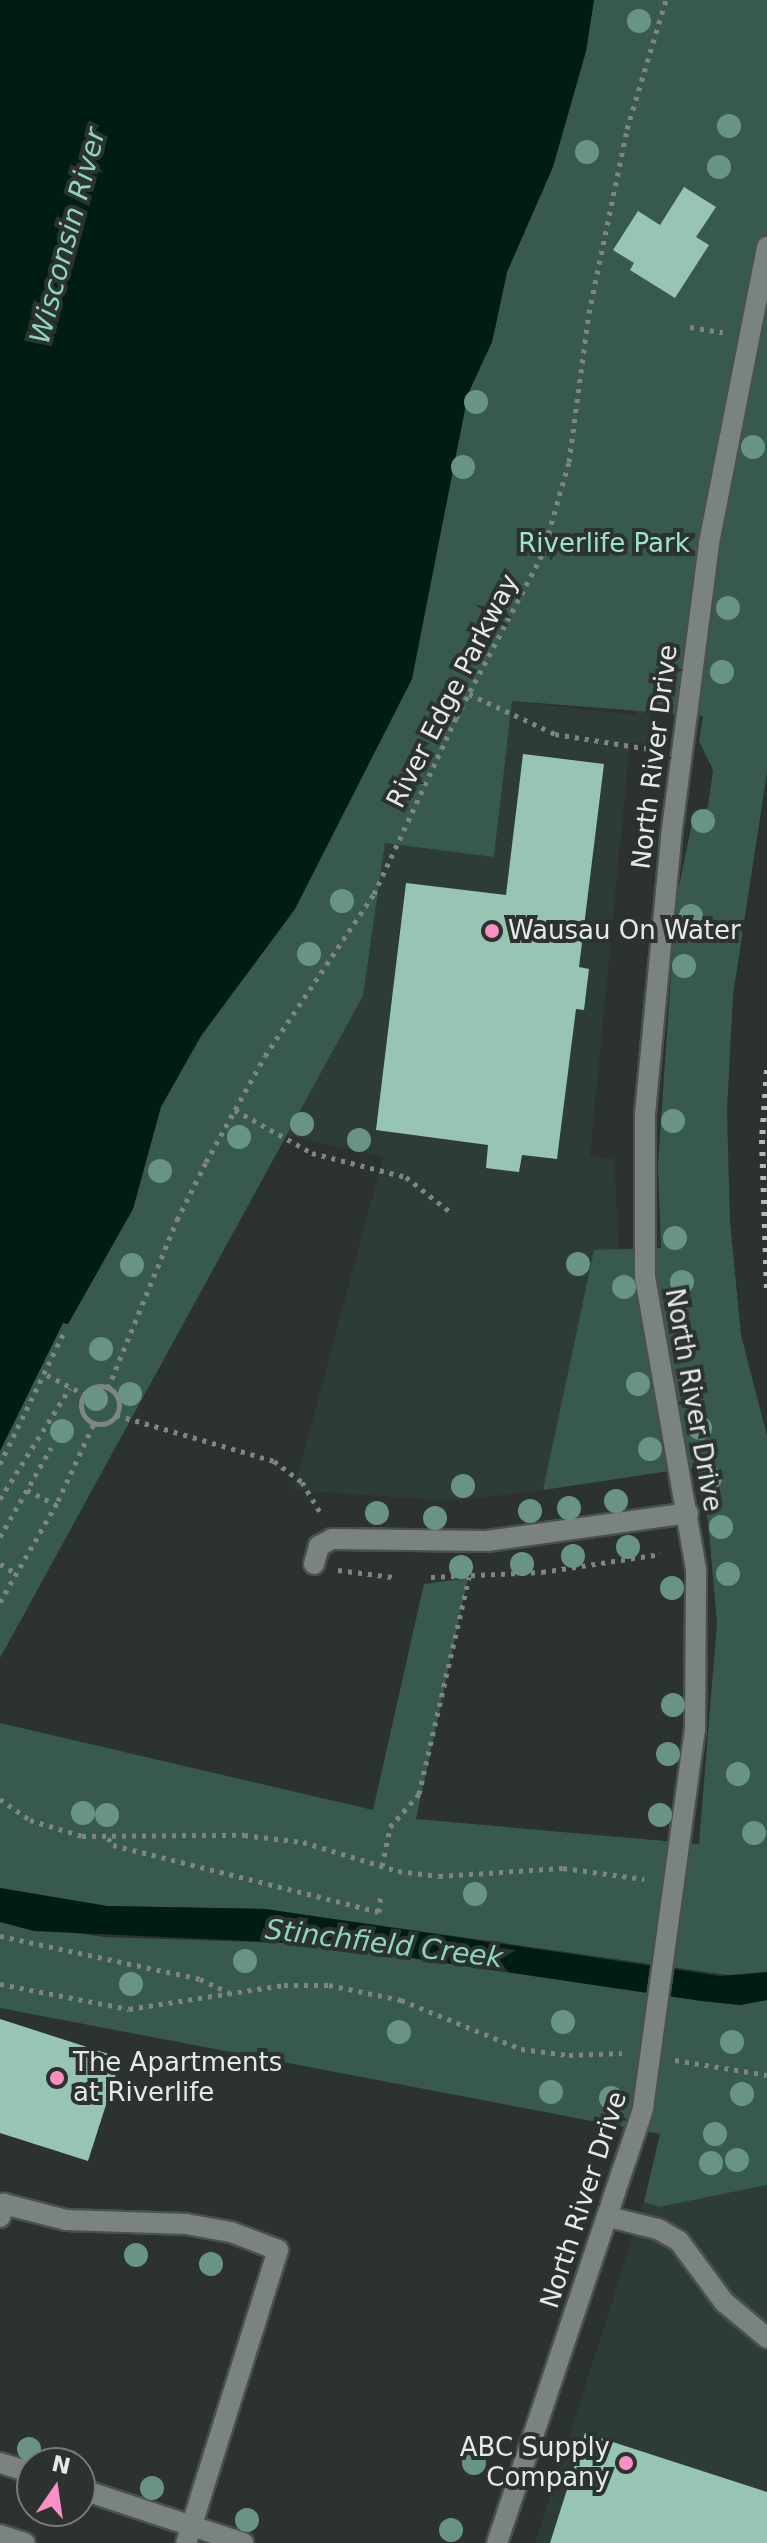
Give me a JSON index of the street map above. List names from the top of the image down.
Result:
{
  "streets": {
    "street": ["North River Drive"],
    "path": ["River Edge Parkway"]
  },
  "water": ["Wisconsin River", "Stinchfield Creek"],
  "parks": ["Riverlife Park"],
  "places": ["Wausau On Water", "The Apartments at Riverlife", "ABC Supply Company"],
  "north": "top"
}
